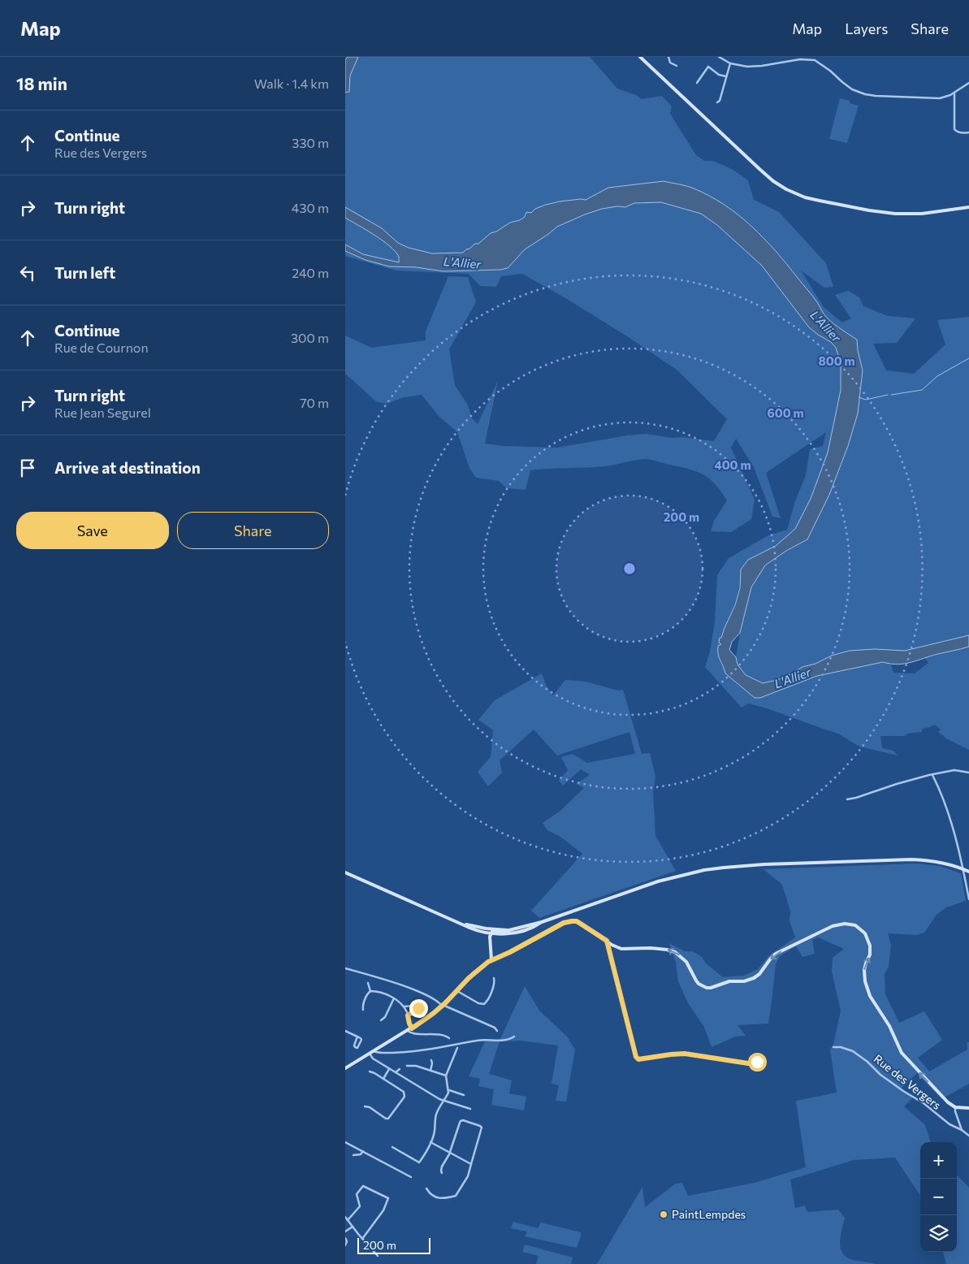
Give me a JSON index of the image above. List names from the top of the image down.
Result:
{
  "streets": {
    "street": ["Rue des Vergers"]
  },
  "water": ["L'Allier"],
  "places": ["PaintLempdes"],
  "scale_bar": "200 m",
  "page": {
    "header": "Map",
    "nav": ["Map", "Layers", "Share"],
    "heading": ["18 min", "Walk · 1.4 km"],
    "list": [
      ["Continue", "Rue des Vergers", "330 m"],
      ["Turn right", "430 m"],
      ["Turn left", "240 m"],
      ["Continue", "Rue de Cournon", "300 m"],
      ["Turn right", "Rue Jean Segurel", "70 m"],
      "Arrive at destination"
    ],
    "buttons": ["Save", "Share"],
    "map_buttons": ["+", "−"],
    "scale": "200 m"
  },
  "rings": [
    "800 m",
    "600 m",
    "400 m",
    "200 m"
  ]
}
